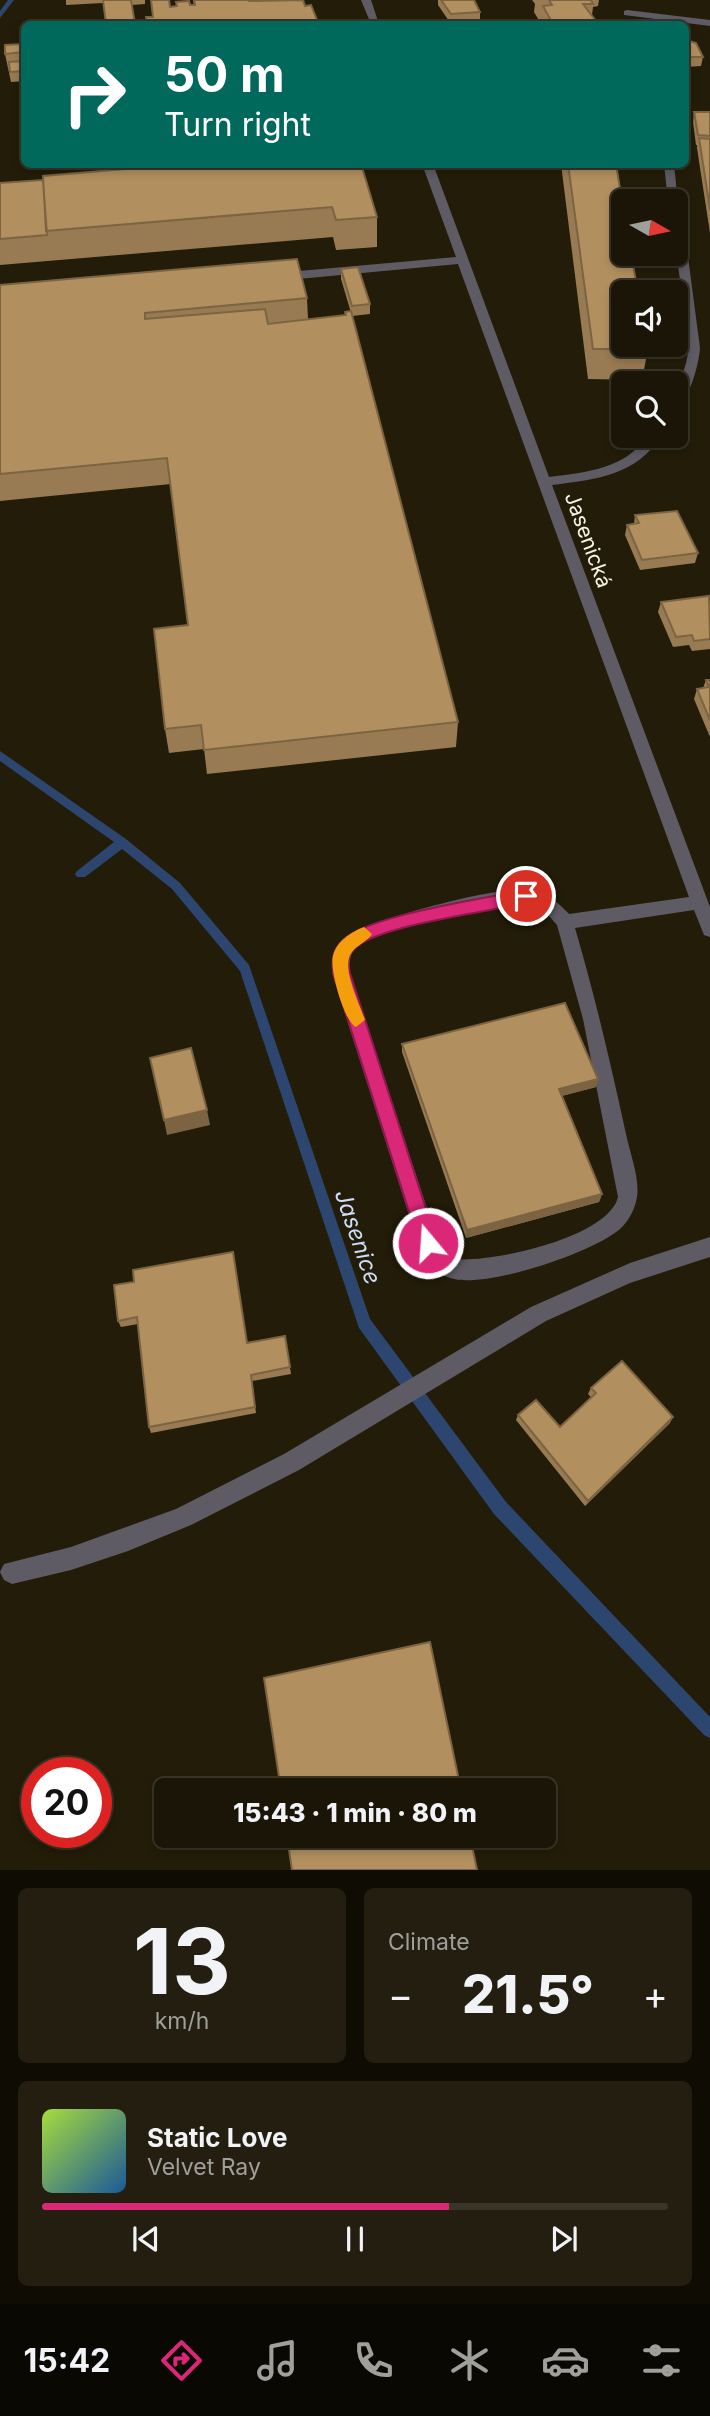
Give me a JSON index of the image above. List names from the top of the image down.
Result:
{
  "streets": {
    "street": ["Jasenická"]
  },
  "water": ["Jasenice"],
  "north": "right",
  "page": {
    "turn": ["50 m", "Turn right"],
    "limit": "20",
    "trip": "15:43 · 1 min · 80 m",
    "tile": [
      ["13", "km/h"],
      "Climate"
    ],
    "heat": ["−", "21.5°", "+"],
    "song": ["Static Love", "Velvet Ray"],
    "tabs": "15:42"
  }
}
